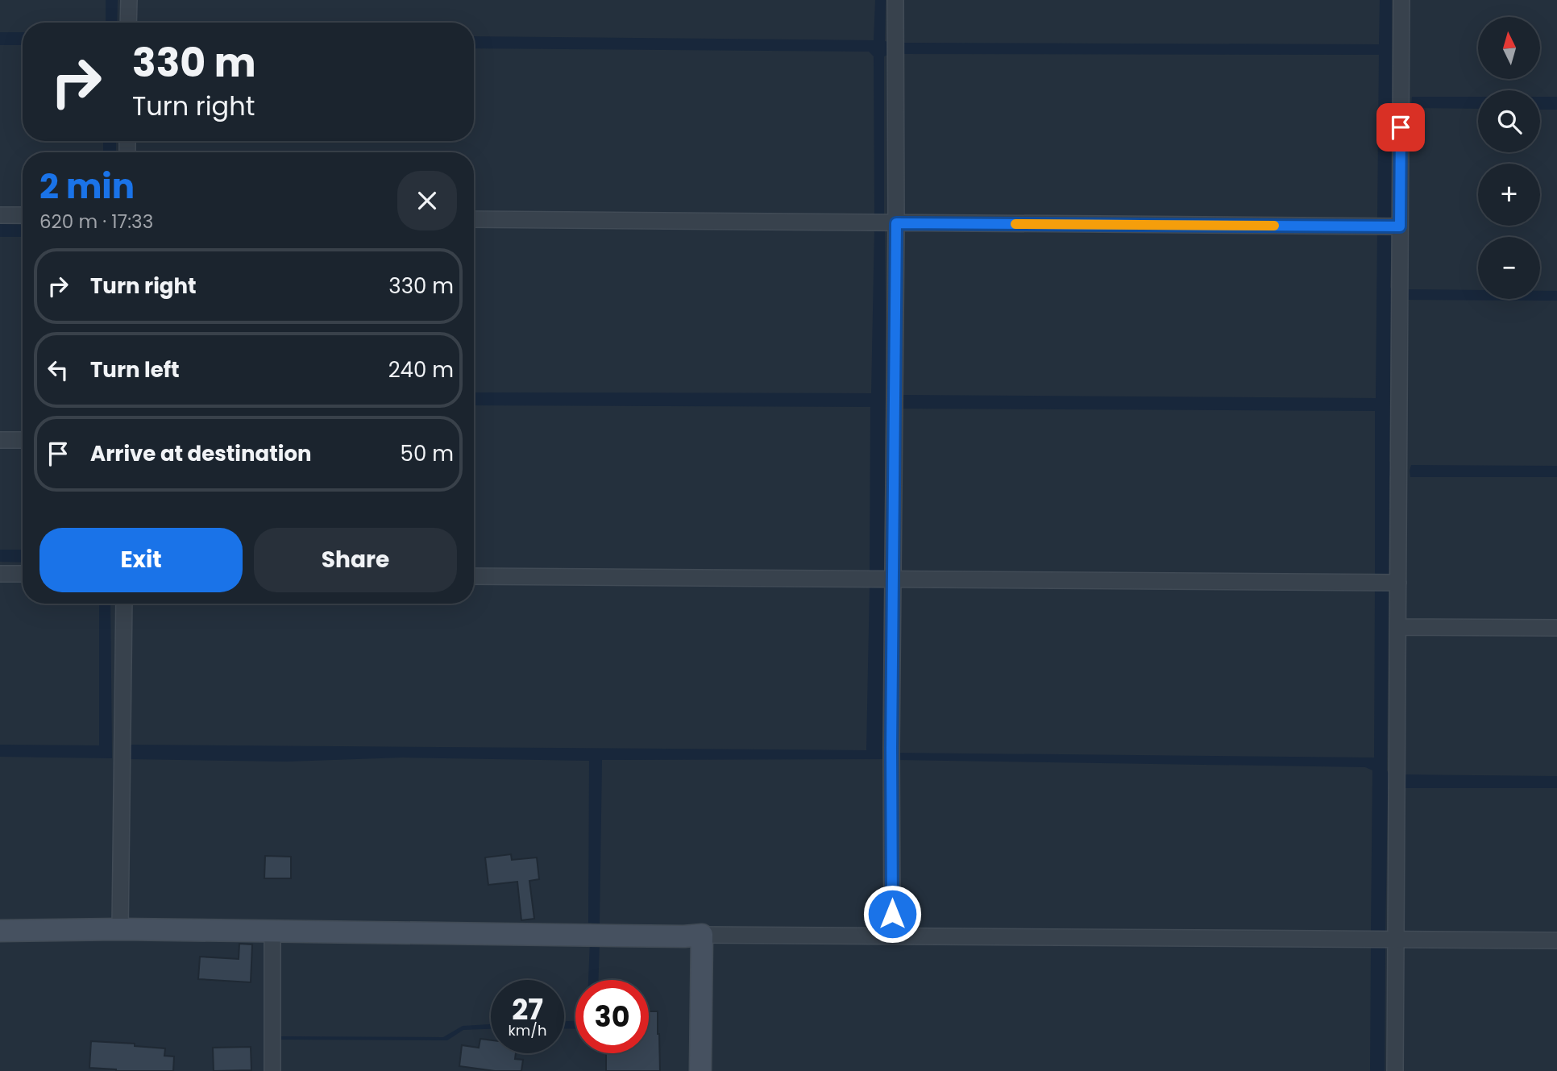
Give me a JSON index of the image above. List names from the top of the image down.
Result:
{
  "north": "top",
  "page": {
    "map_buttons": ["+", "−"],
    "turn": ["330 m", "Turn right"],
    "heading": ["2 min", "620 m · 17:33"],
    "list": [
      {
        "name": "Turn right",
        "value": "330 m"
      },
      {
        "name": "Turn left",
        "value": "240 m"
      },
      {
        "name": "Arrive at destination",
        "value": "50 m"
      }
    ],
    "buttons": ["Exit", "Share"],
    "speed": "27 km/h",
    "limit": "30"
  }
}
